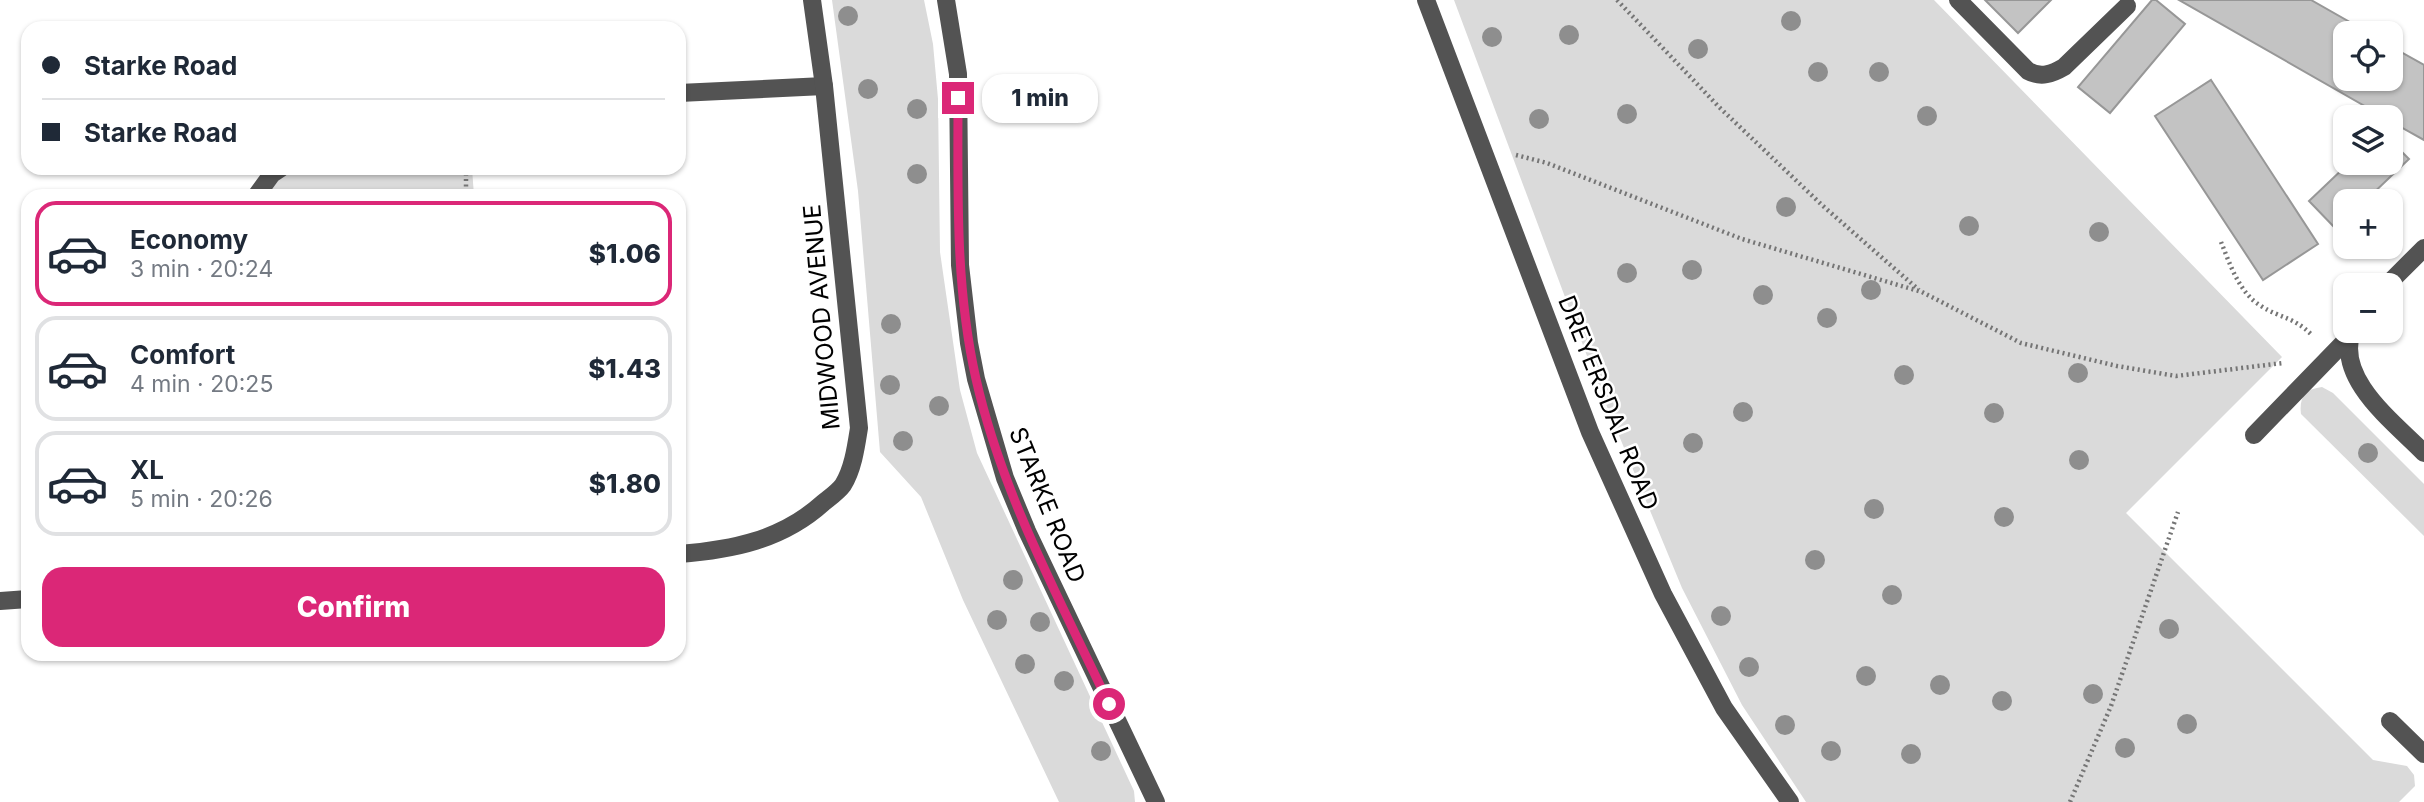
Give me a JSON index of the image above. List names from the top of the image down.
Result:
{
  "streets": {
    "street": ["MIDWOOD AVENUE", "DREYERSDAL ROAD", "STARKE ROAD"]
  },
  "page": {
    "map_buttons": ["+", "−"],
    "banner": ["Starke Road", "Starke Road"],
    "bubble": "1 min",
    "list": [
      {
        "name": "Economy",
        "note": "3 min · 20:24",
        "value": "$1.06"
      },
      {
        "name": "Comfort",
        "note": "4 min · 20:25",
        "value": "$1.43"
      },
      {
        "name": "XL",
        "note": "5 min · 20:26",
        "value": "$1.80"
      }
    ],
    "buttons": "Confirm"
  }
}
